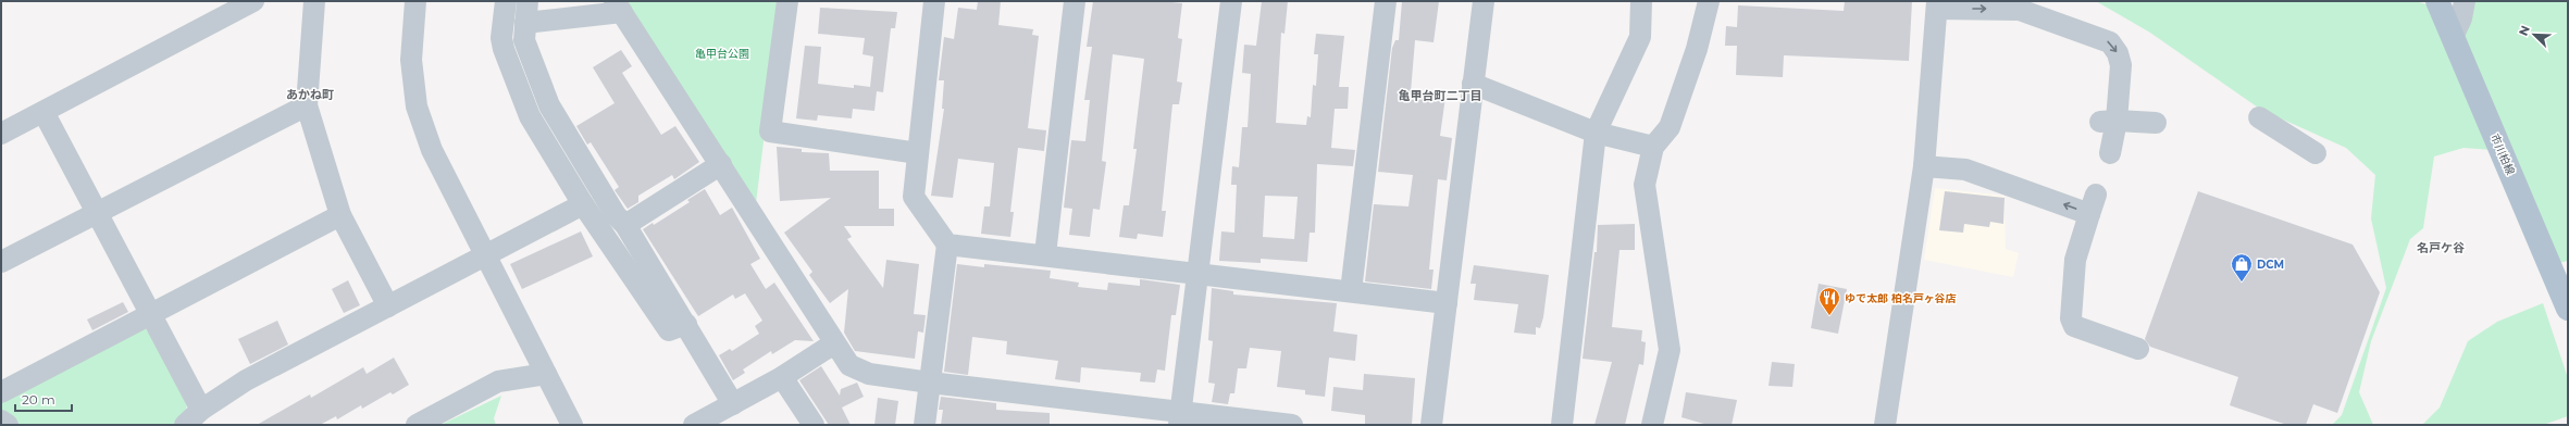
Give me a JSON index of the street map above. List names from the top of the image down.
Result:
{
  "streets": {
    "main road": ["市川柏線"]
  },
  "districts": ["あかね町", "亀甲台町二丁目", "名戸ケ谷"],
  "parks": ["亀甲台公園"],
  "places": {
    "shop": ["DCM"],
    "restaurant": ["ゆで太郎 柏名戸ヶ谷店"]
  },
  "scale_bar": "20 m",
  "north": "top left"
}
